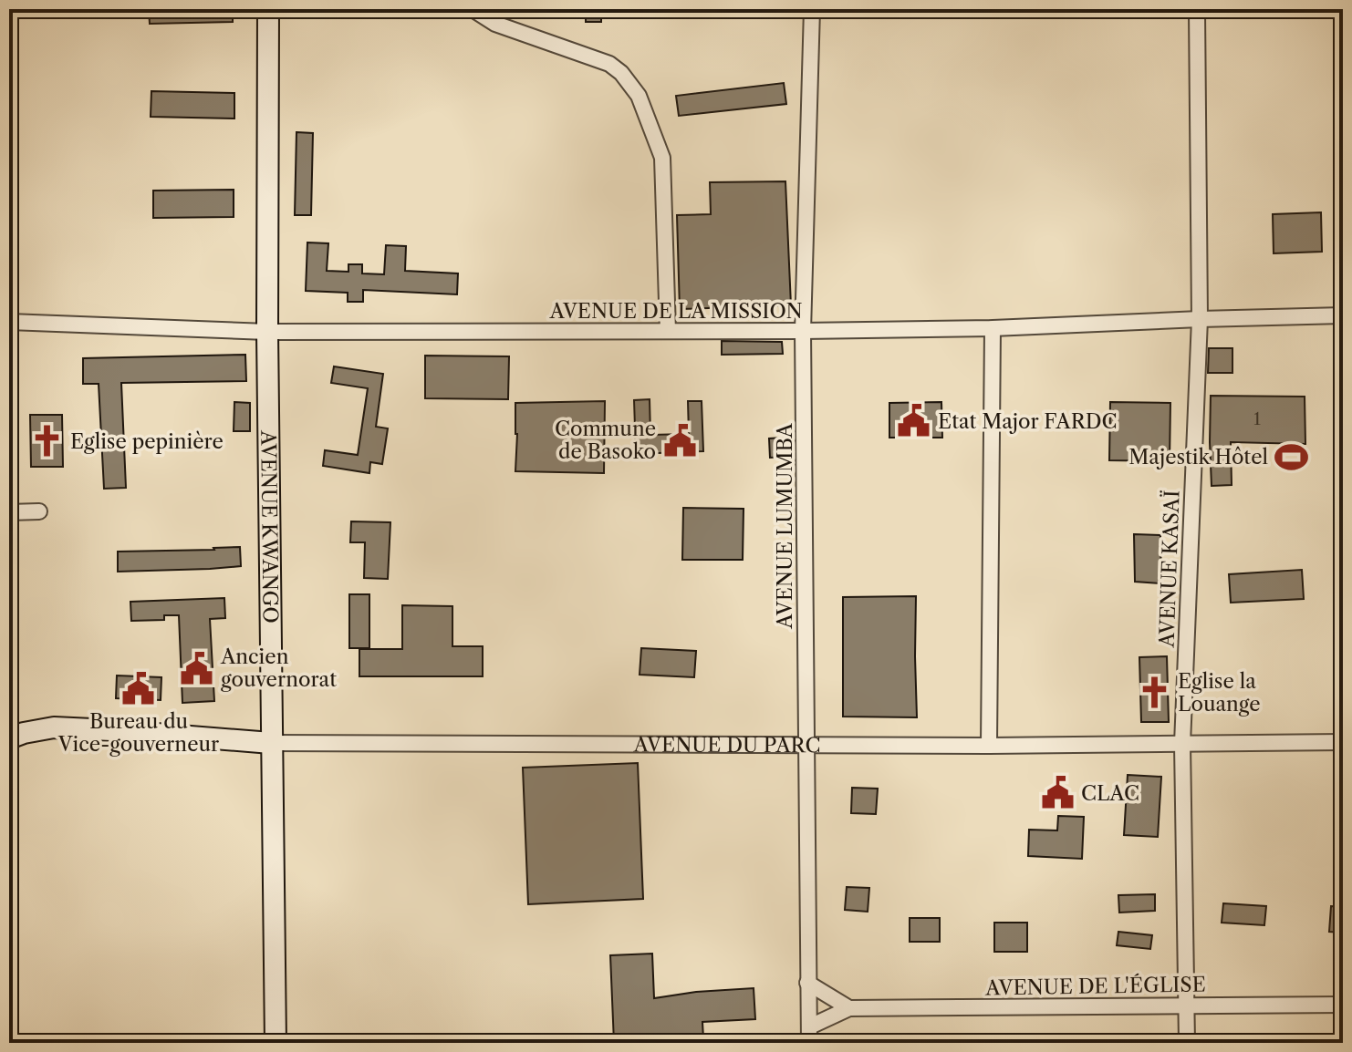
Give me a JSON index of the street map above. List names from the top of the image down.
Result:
{
  "streets": {
    "street": [
      "AVENUE DE LA MISSION",
      "AVENUE KWANGO",
      "AVENUE LUMUMBA",
      "AVENUE KASAÏ",
      "AVENUE DU PARC",
      "AVENUE DE L'ÉGLISE"
    ]
  },
  "crossings": [
    ["AVENUE DE LA MISSION", "AVENUE KWANGO"],
    ["AVENUE DE LA MISSION", "AVENUE LUMUMBA"],
    ["AVENUE DE LA MISSION", "AVENUE KASAÏ"],
    ["AVENUE KWANGO", "AVENUE DU PARC"],
    ["AVENUE LUMUMBA", "AVENUE DU PARC"],
    ["AVENUE KASAÏ", "AVENUE DU PARC"],
    ["AVENUE KASAÏ", "AVENUE DE L'ÉGLISE"]
  ],
  "places": {
    "public building": [
      "Etat Major FARDC",
      "Commune de Basoko",
      "Ancien gouvernorat",
      "Bureau du Vice-gouverneur",
      "CLAC"
    ],
    "church": ["Eglise pepinière", "Eglise la Louange"],
    "sports": ["Majestik Hôtel"]
  },
  "house_numbers": ["1"]
}
